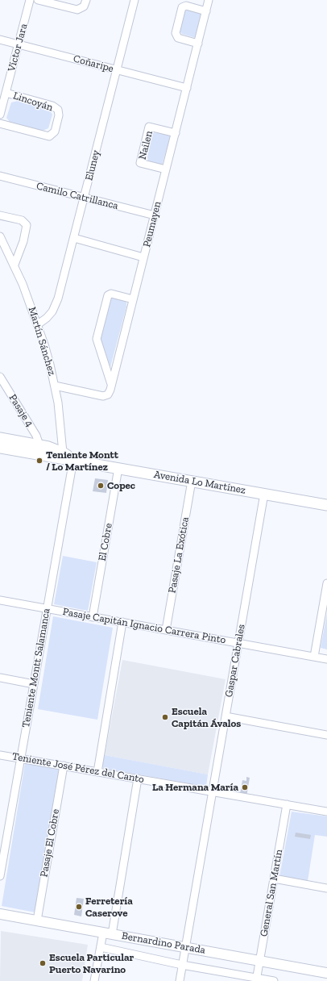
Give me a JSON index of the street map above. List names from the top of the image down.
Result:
{
  "streets": {
    "main road": ["Avenida Lo Martínez"],
    "street": [
      "Víctor Jara",
      "Coñaripe",
      "Lincoyán",
      "Nailen",
      "Eluney",
      "Camilo Catrillanca",
      "Peumayen",
      "Martín Sánchez",
      "Pasaje 4",
      "El Cobre",
      "Pasaje La Exótica",
      "Pasaje Capitán Ignacio Carrera Pinto",
      "Gaspar Cabrales",
      "Teniente Montt Salamanca",
      "Teniente José Pérez del Canto",
      "Pasaje El Cobre",
      "General San Martín",
      "Bernardino Parada"
    ]
  },
  "crossings": [
    ["Víctor Jara", "Coñaripe"],
    ["Víctor Jara", "Lincoyán"],
    ["Coñaripe", "Eluney"],
    ["Coñaripe", "Peumayen"],
    ["Nailen", "Peumayen"],
    ["Eluney", "Camilo Catrillanca"],
    ["Eluney", "Martín Sánchez"],
    ["Camilo Catrillanca", "Peumayen"],
    ["Peumayen", "Martín Sánchez"],
    ["Martín Sánchez", "Avenida Lo Martínez"],
    ["Pasaje 4", "Avenida Lo Martínez"],
    ["Avenida Lo Martínez", "El Cobre"],
    ["Avenida Lo Martínez", "Pasaje La Exótica"],
    ["Avenida Lo Martínez", "Gaspar Cabrales"],
    ["Avenida Lo Martínez", "Teniente Montt Salamanca"],
    ["El Cobre", "Pasaje Capitán Ignacio Carrera Pinto"],
    ["Pasaje La Exótica", "Pasaje Capitán Ignacio Carrera Pinto"],
    ["Pasaje Capitán Ignacio Carrera Pinto", "Gaspar Cabrales"],
    ["Pasaje Capitán Ignacio Carrera Pinto", "Teniente Montt Salamanca"],
    ["Gaspar Cabrales", "Teniente José Pérez del Canto"],
    ["Gaspar Cabrales", "Bernardino Parada"],
    ["Teniente Montt Salamanca", "Teniente José Pérez del Canto"],
    ["Teniente José Pérez del Canto", "Pasaje El Cobre"],
    ["Teniente José Pérez del Canto", "General San Martín"],
    ["Pasaje El Cobre", "Bernardino Parada"],
    ["General San Martín", "Bernardino Parada"]
  ],
  "places": [
    "Teniente Montt / Lo Martínez",
    "Copec",
    "Escuela Capitán Ávalos",
    "La Hermana María",
    "Ferretería Caserove",
    "Escuela Particular Puerto Navarino"
  ]
}
